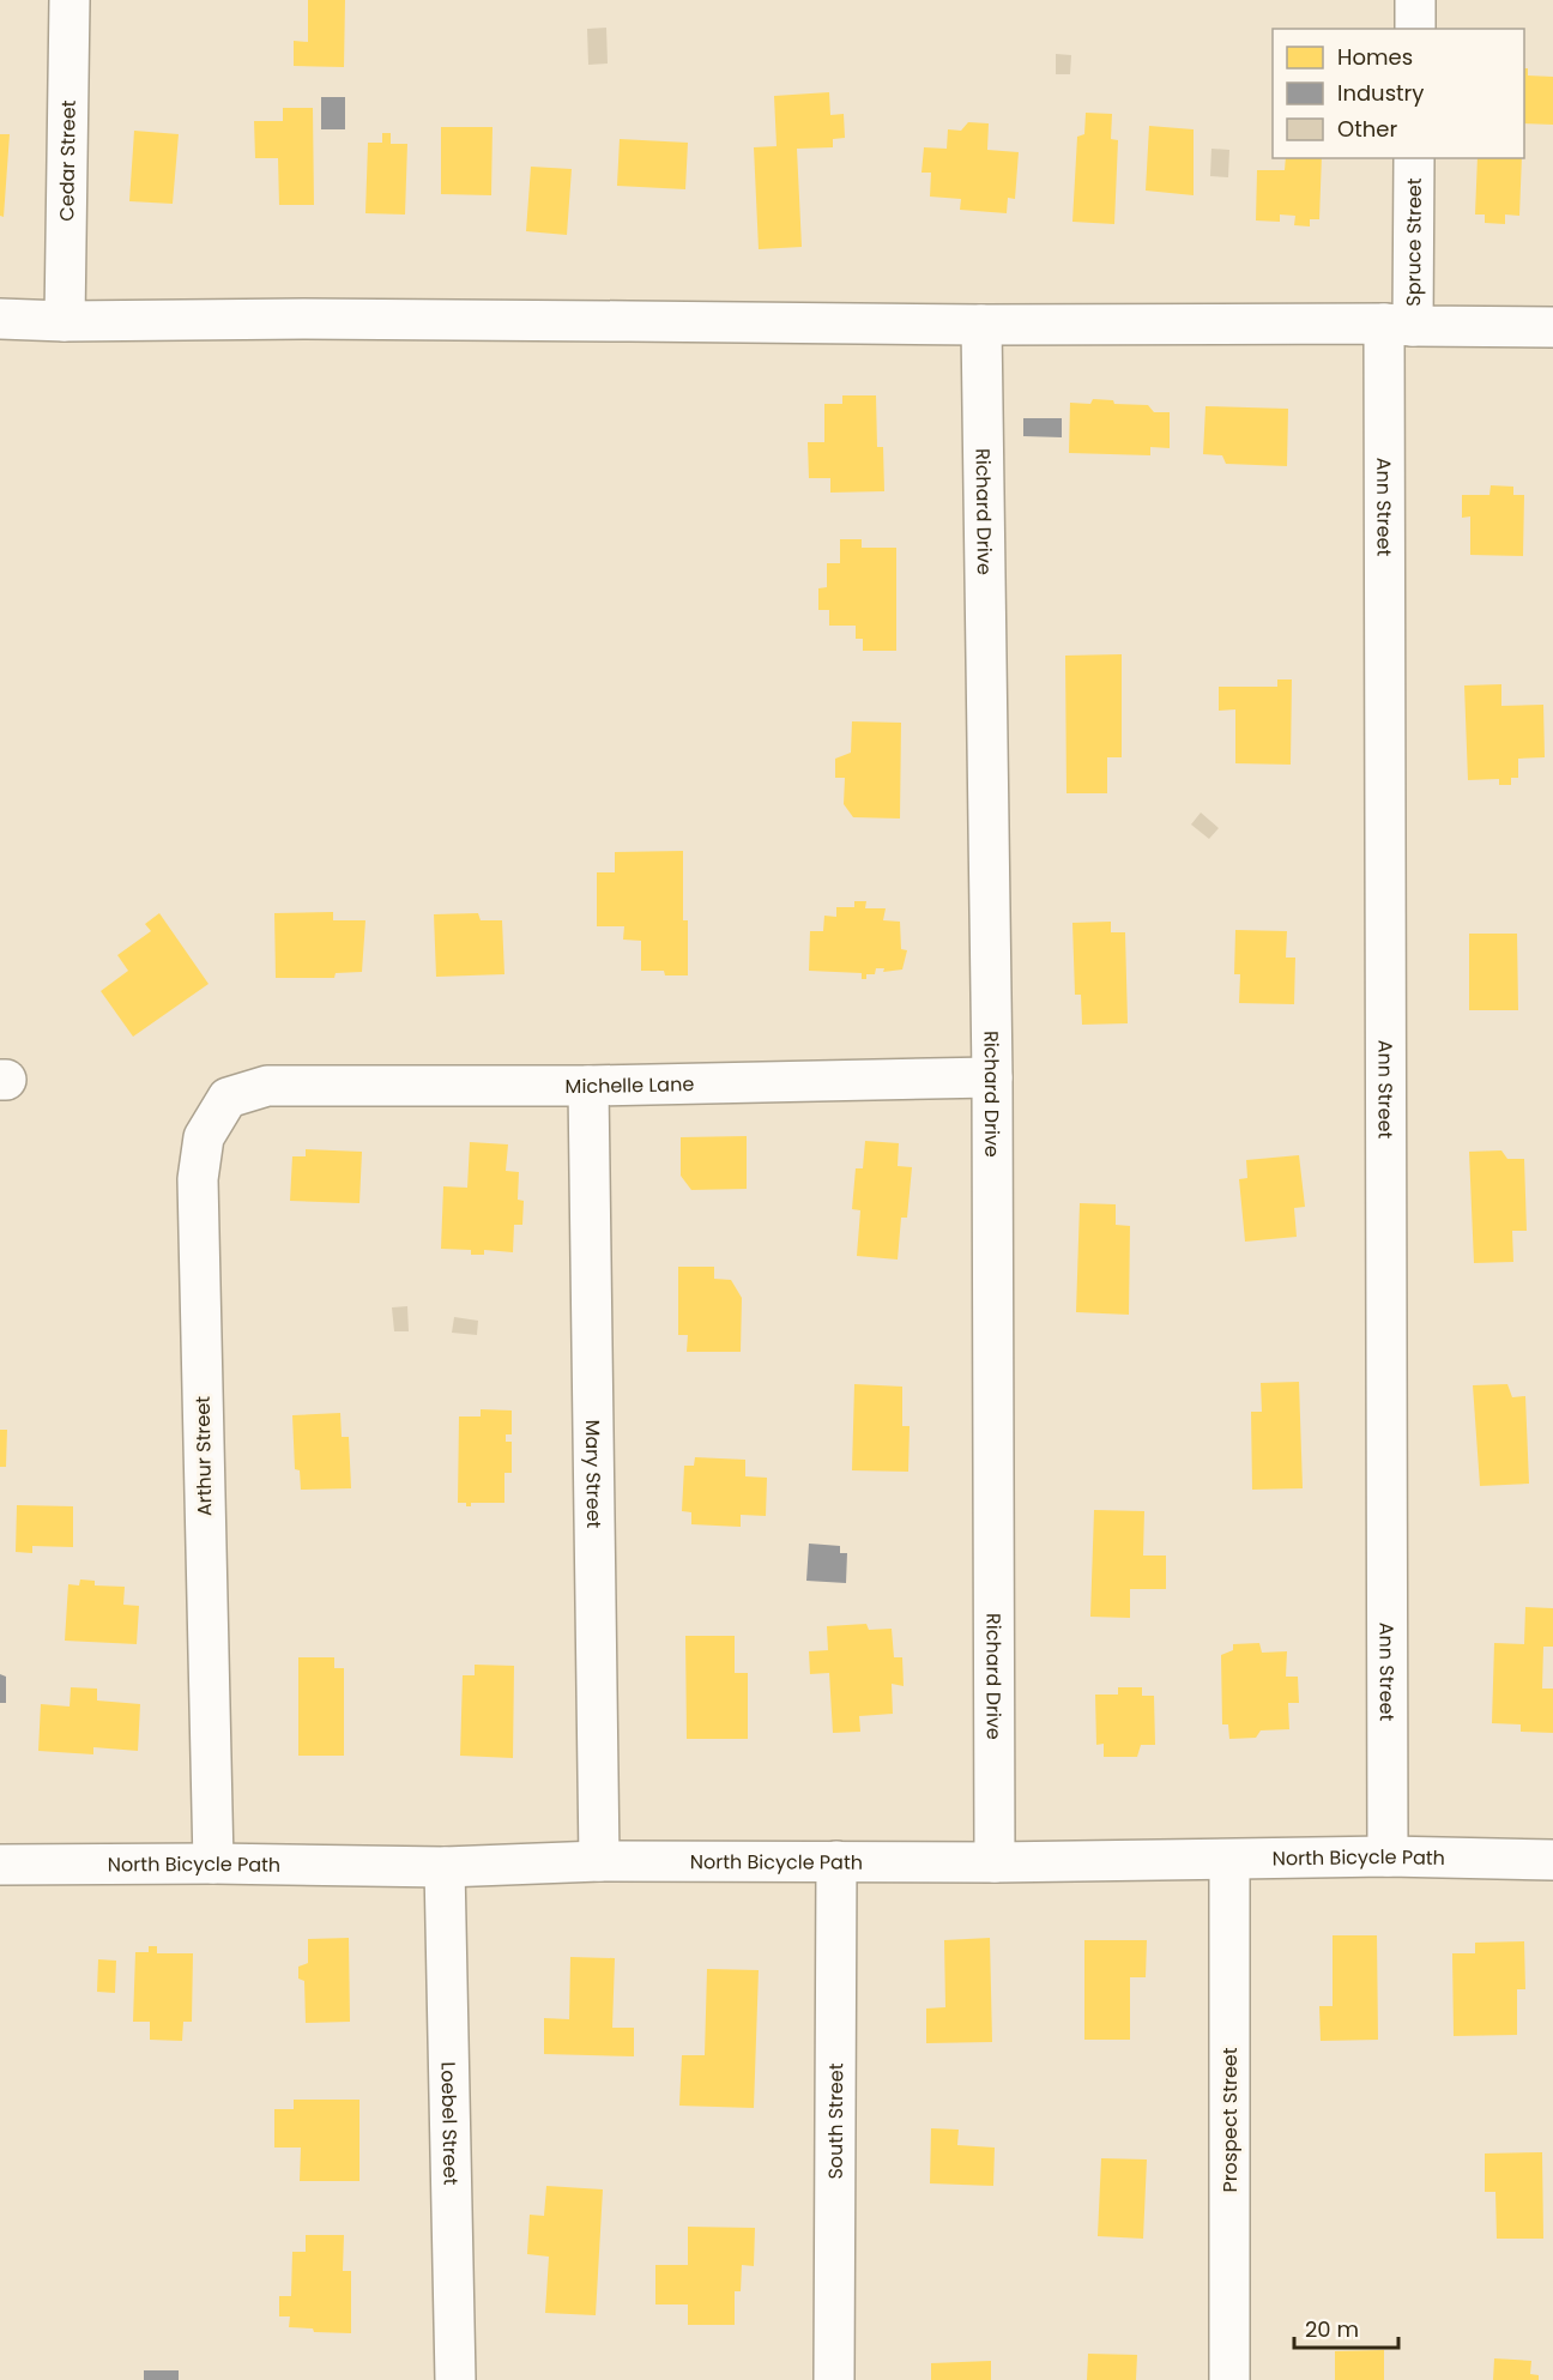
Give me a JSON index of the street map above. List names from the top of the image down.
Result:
{
  "streets": {
    "street": [
      "Cedar Street",
      "Spruce Street",
      "Ann Street",
      "Richard Drive",
      "Michelle Lane",
      "Arthur Street",
      "Mary Street",
      "North Bicycle Path",
      "Prospect Street",
      "South Street",
      "Loebel Street"
    ]
  },
  "crossings": [
    ["Spruce Street", "Ann Street"],
    ["Ann Street", "North Bicycle Path"],
    ["Richard Drive", "Michelle Lane"],
    ["Richard Drive", "North Bicycle Path"],
    ["Michelle Lane", "Arthur Street"],
    ["Michelle Lane", "Mary Street"],
    ["Arthur Street", "North Bicycle Path"],
    ["Mary Street", "North Bicycle Path"],
    ["North Bicycle Path", "Prospect Street"],
    ["North Bicycle Path", "South Street"],
    ["North Bicycle Path", "Loebel Street"]
  ],
  "legend": ["Homes", "Industry", "Other"],
  "scale_bar": "20 m"
}
